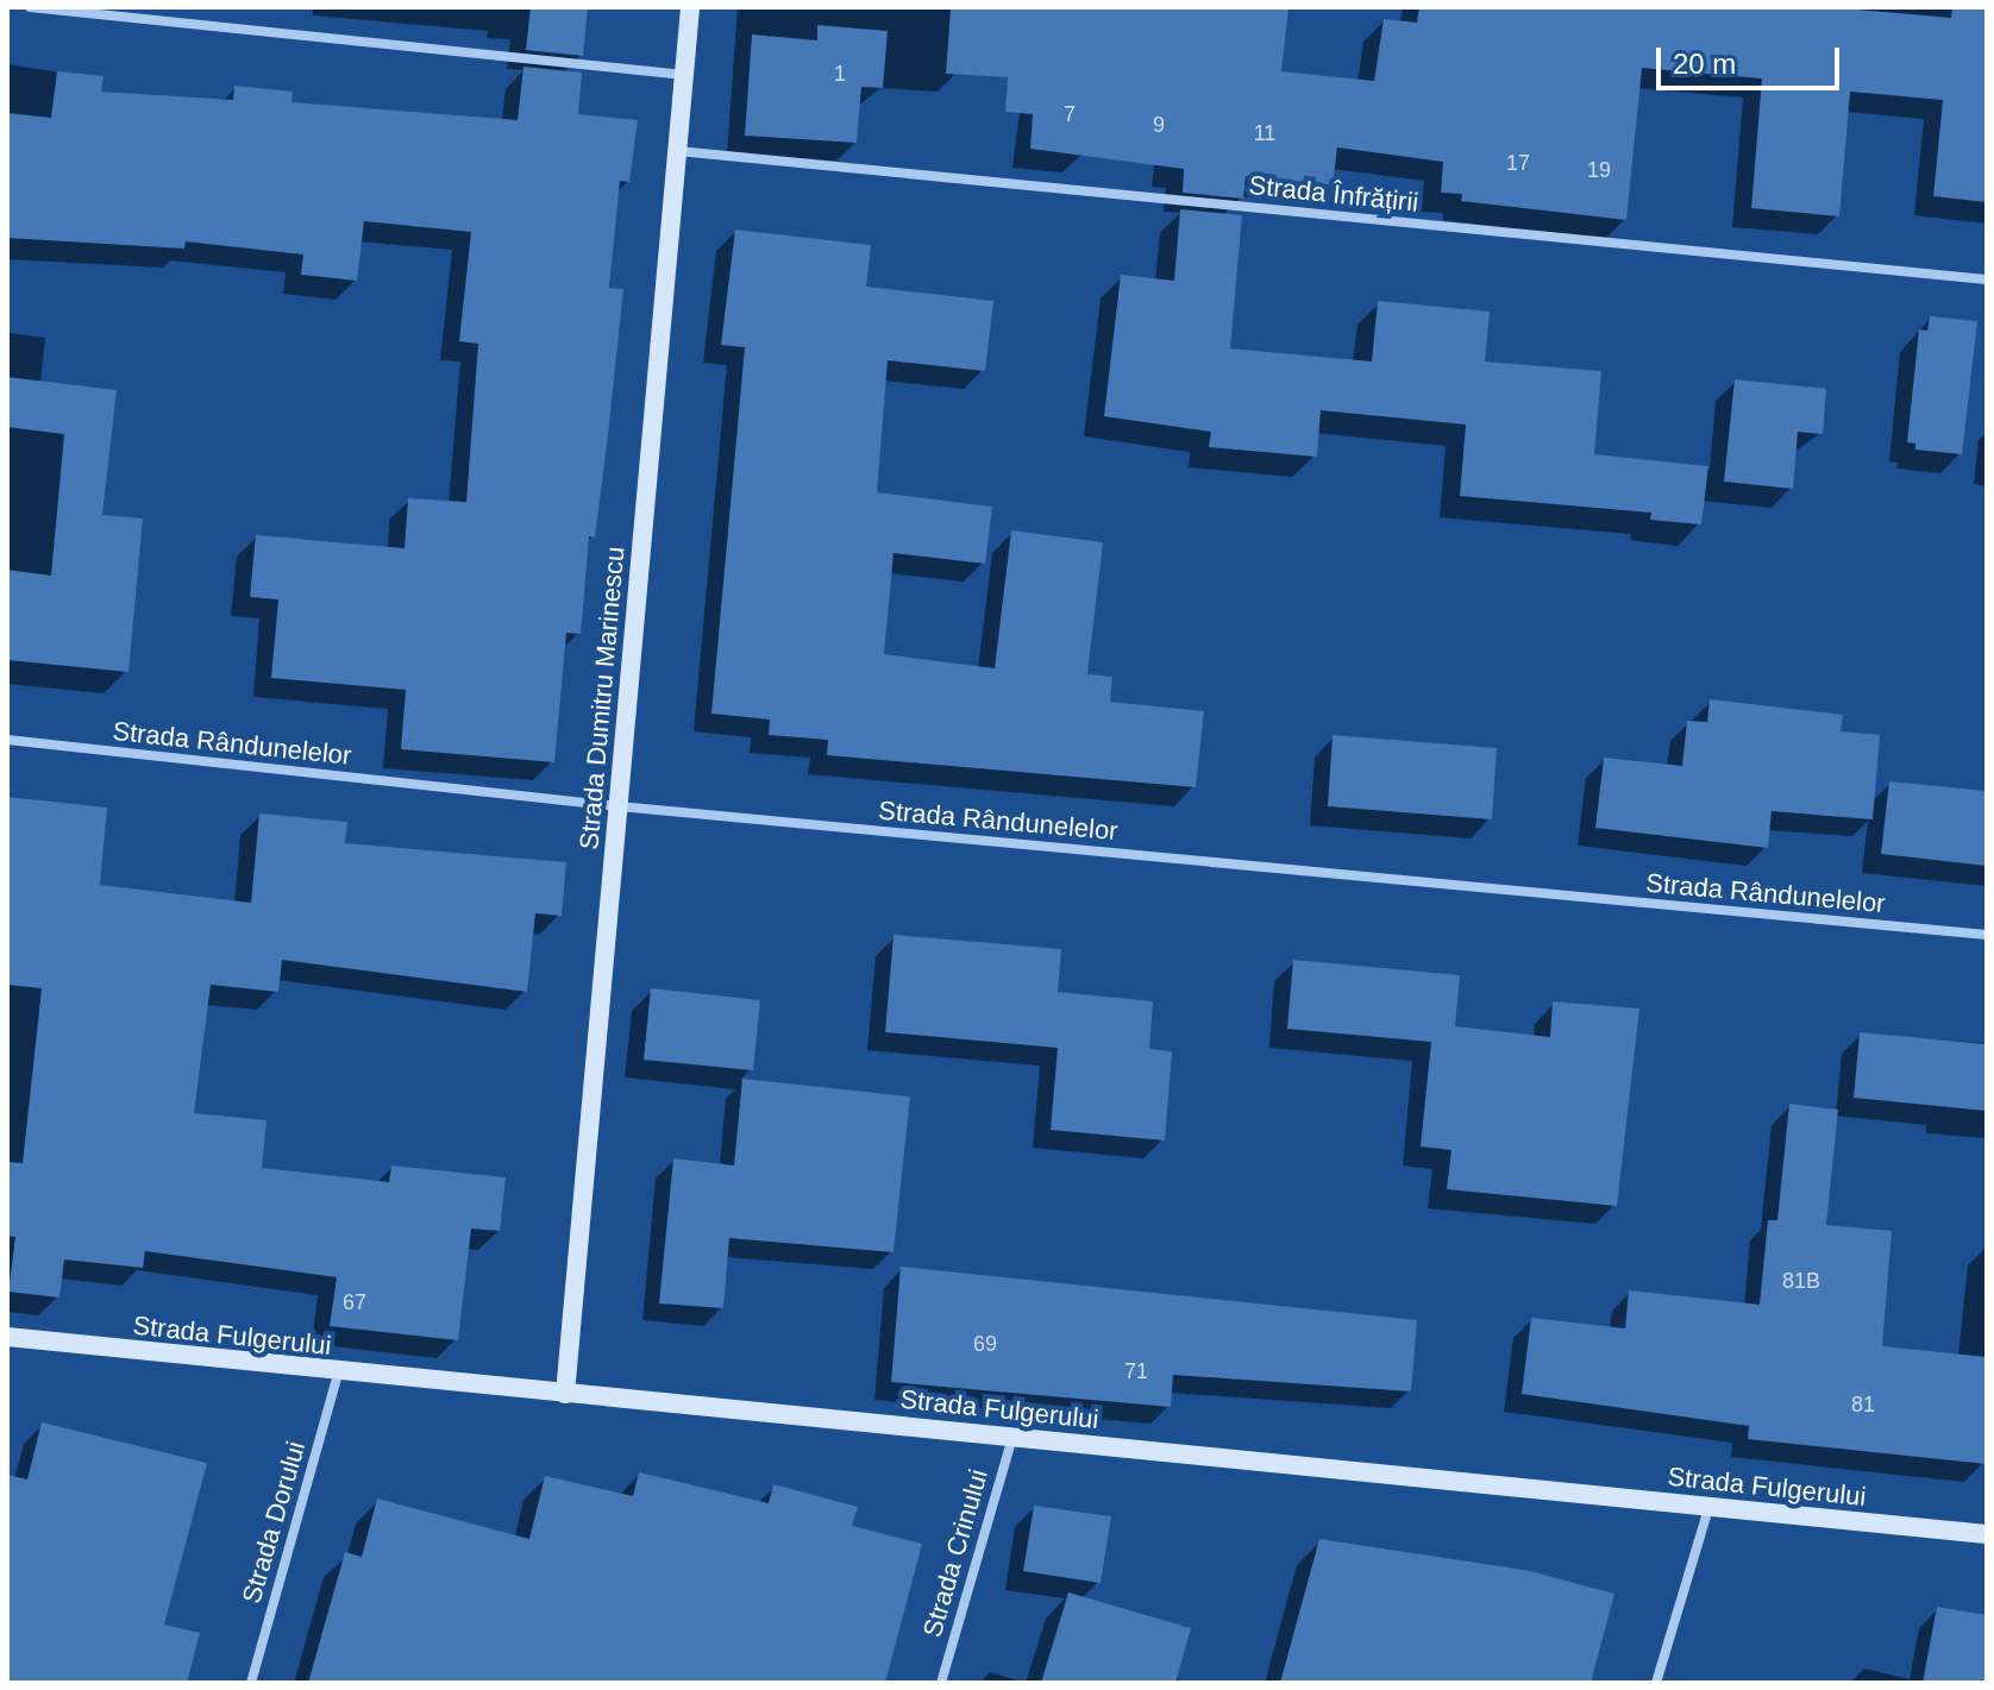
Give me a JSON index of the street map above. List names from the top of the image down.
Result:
{
  "streets": {
    "street": [
      "Strada Înfrățirii",
      "Strada Dumitru Marinescu",
      "Strada Rândunelelor",
      "Strada Fulgerului",
      "Strada Dorului",
      "Strada Crinului"
    ]
  },
  "crossings": [
    ["Strada Înfrățirii", "Strada Dumitru Marinescu"],
    ["Strada Dumitru Marinescu", "Strada Rândunelelor"],
    ["Strada Dumitru Marinescu", "Strada Fulgerului"],
    ["Strada Fulgerului", "Strada Dorului"],
    ["Strada Fulgerului", "Strada Crinului"]
  ],
  "house_numbers": [
    "1",
    "7",
    "9",
    "11",
    "17",
    "19",
    "81B",
    "67",
    "69",
    "71",
    "81"
  ],
  "scale_bar": "20 m"
}
